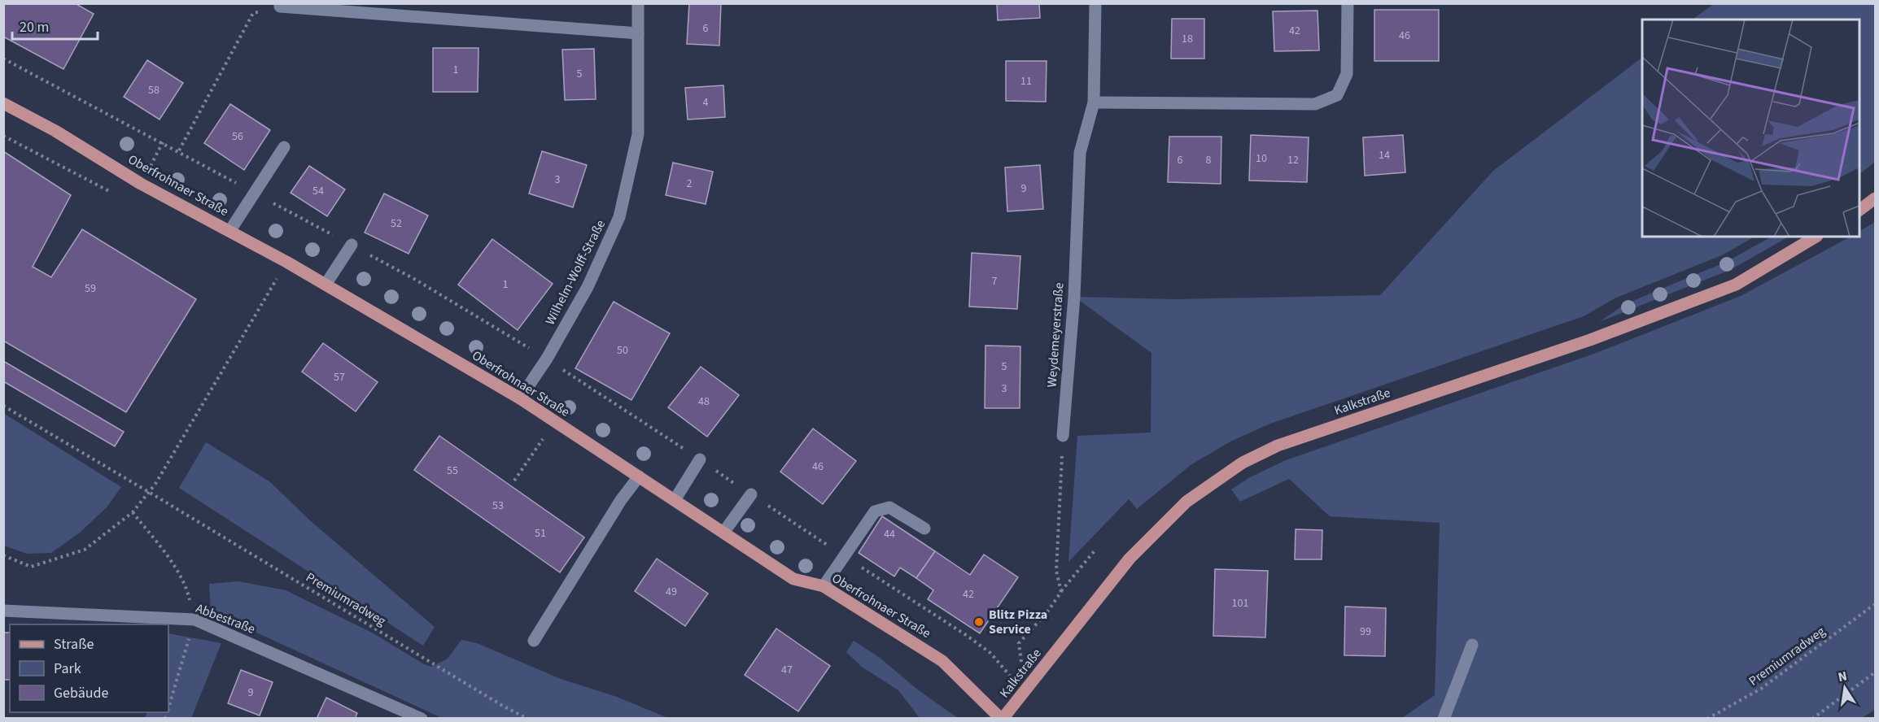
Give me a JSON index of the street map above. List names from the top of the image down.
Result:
{
  "streets": {
    "main road": ["Oberfrohnaer Straße", "Kalkstraße"],
    "street": ["Wilhelm-Wolff-Straße", "Weydemeyerstraße", "Abbestraße"],
    "path": ["Premiumradweg"]
  },
  "crossings": [
    ["Oberfrohnaer Straße", "Wilhelm-Wolff-Straße"],
    ["Oberfrohnaer Straße", "Kalkstraße"]
  ],
  "places": ["Blitz Pizza Service"],
  "house_numbers": [
    "6",
    "42",
    "46",
    "18",
    "1",
    "5",
    "11",
    "58",
    "4",
    "56",
    "14",
    "10",
    "6",
    "8",
    "12",
    "3",
    "2",
    "9",
    "54",
    "52",
    "7",
    "1",
    "59",
    "50",
    "5",
    "57",
    "3",
    "48",
    "46",
    "55",
    "53",
    "51",
    "44",
    "49",
    "42",
    "101",
    "99",
    "47",
    "9"
  ],
  "legend": ["Straße", "Park", "Gebäude"],
  "scale_bar": "20 m",
  "north": "top"
}
